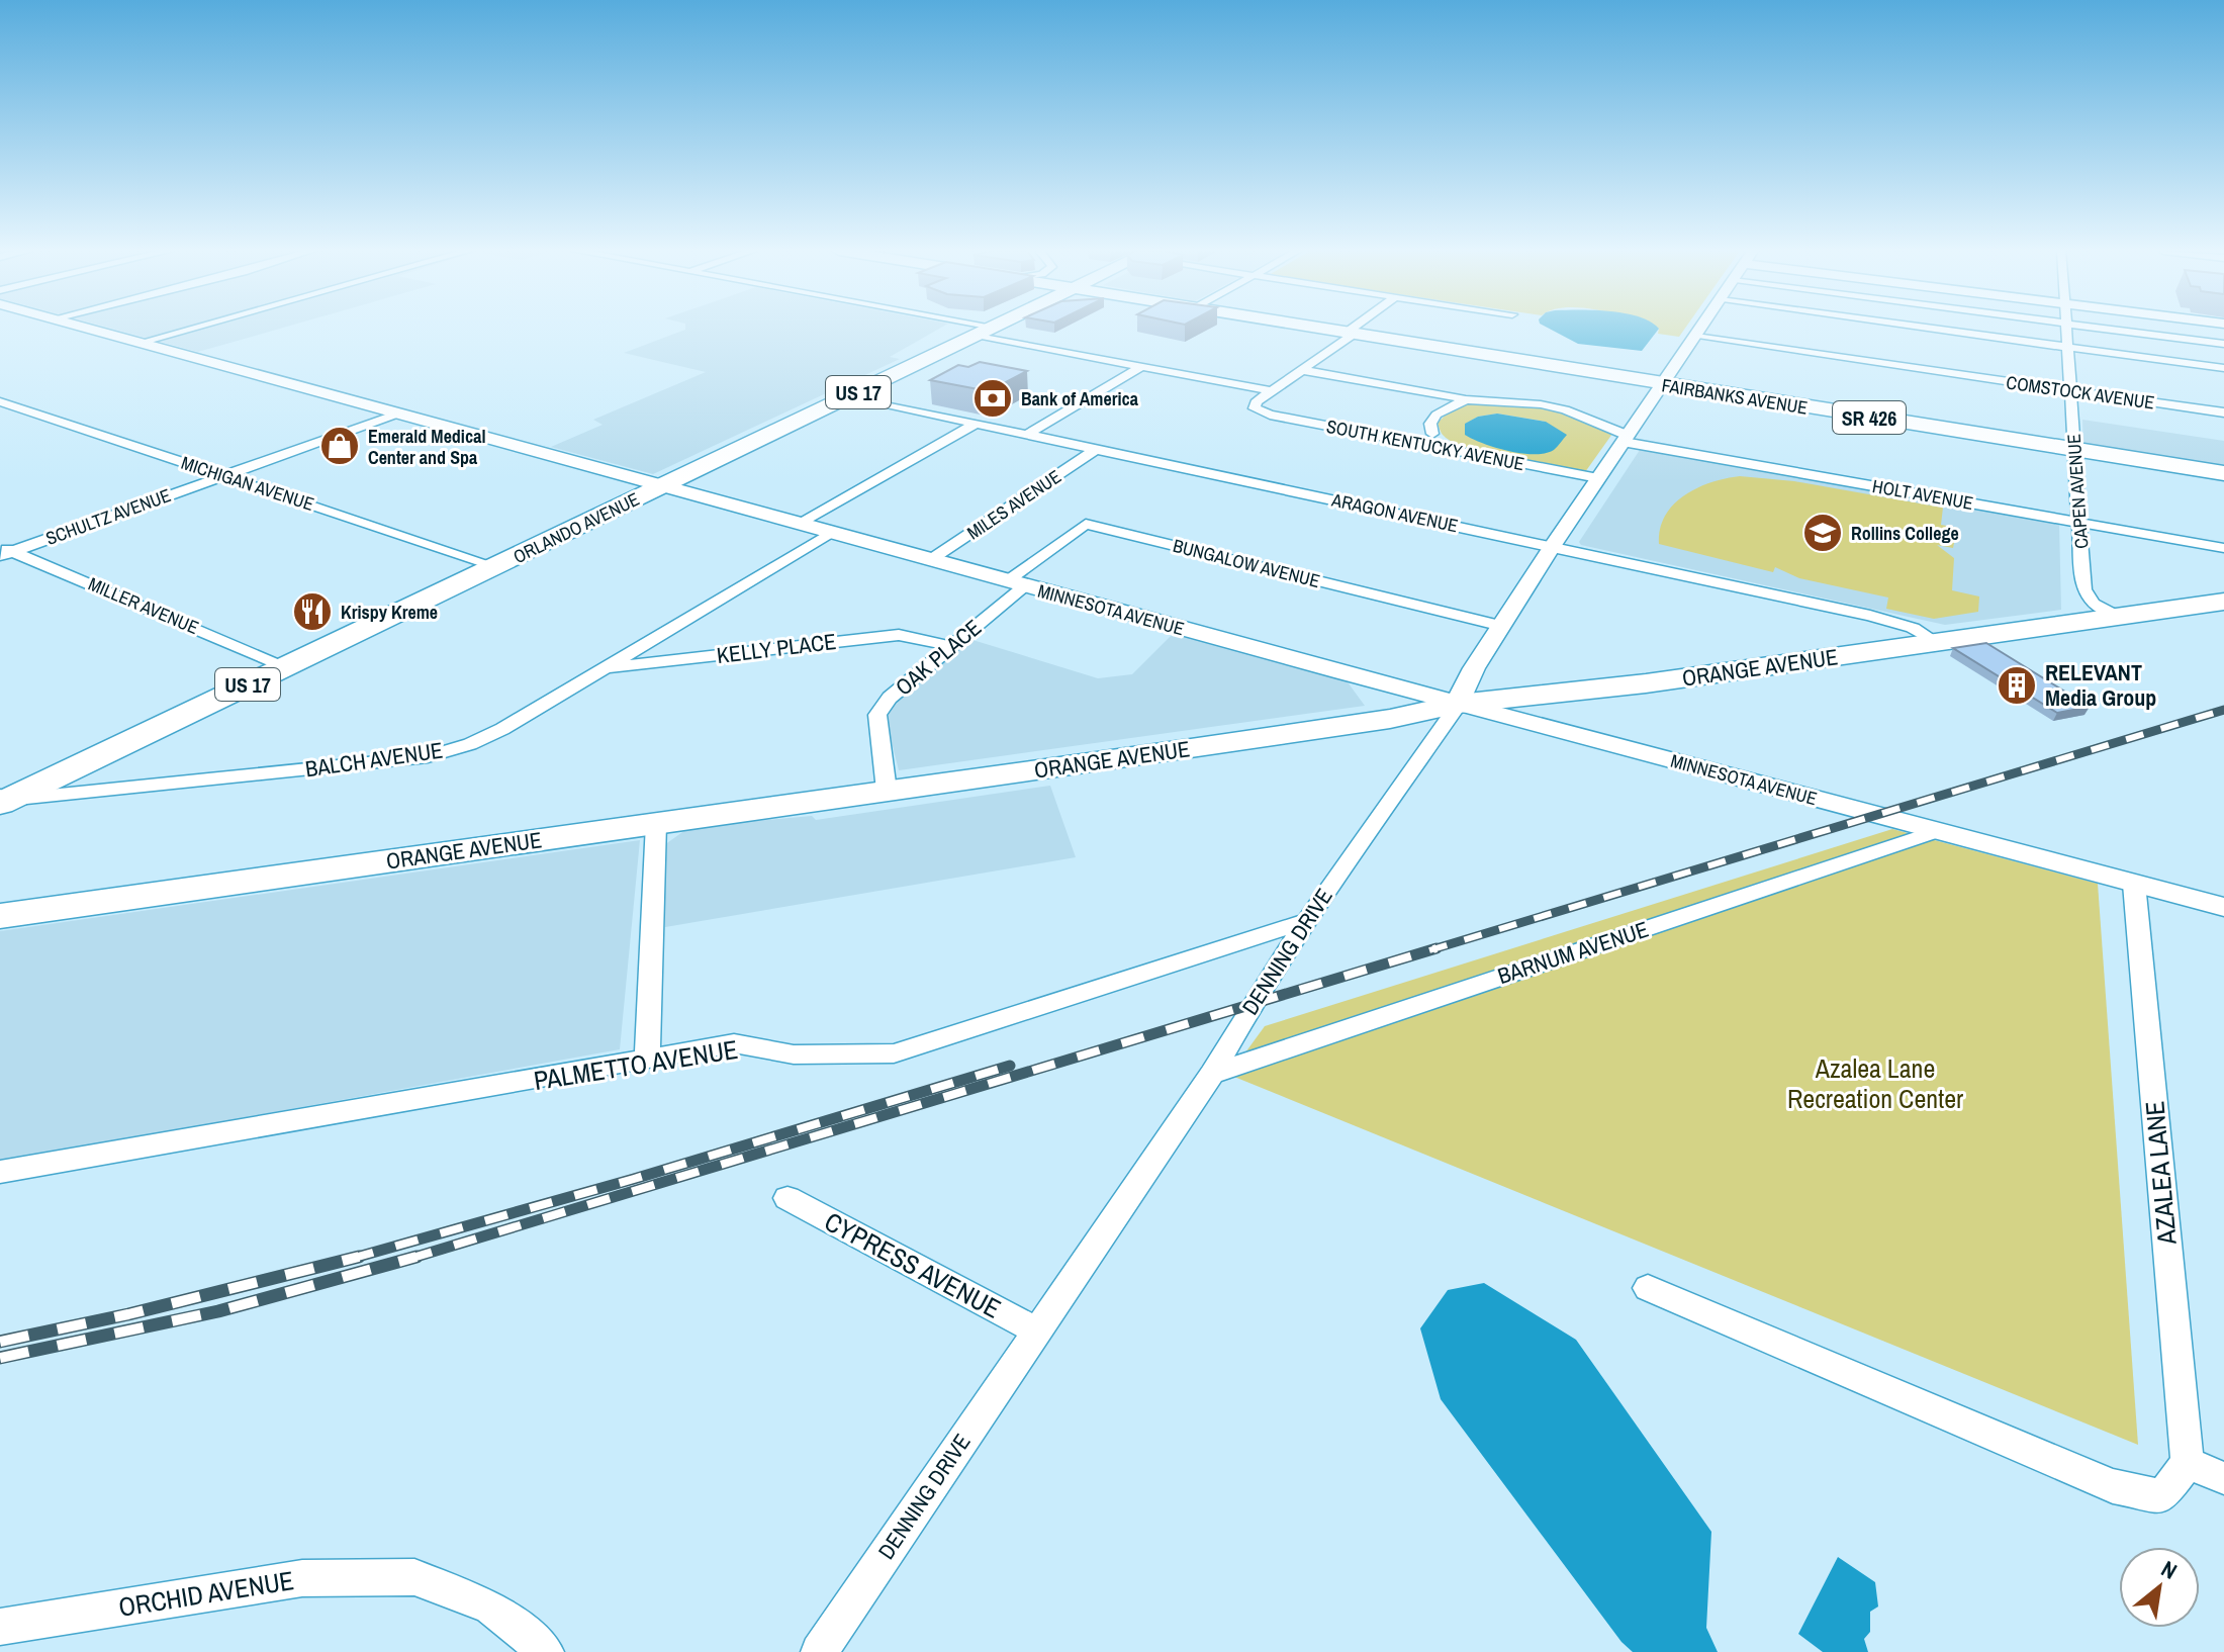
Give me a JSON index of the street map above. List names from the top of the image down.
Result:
{
  "streets": {
    "main road": [
      "US 17",
      "FAIRBANKS AVENUE",
      "SR 426",
      "ORLANDO AVENUE",
      "ORANGE AVENUE"
    ],
    "street": [
      "COMSTOCK AVENUE",
      "SOUTH KENTUCKY AVENUE",
      "MICHIGAN AVENUE",
      "CAPEN AVENUE",
      "HOLT AVENUE",
      "MILES AVENUE",
      "ARAGON AVENUE",
      "SCHULTZ AVENUE",
      "BUNGALOW AVENUE",
      "MILLER AVENUE",
      "MINNESOTA AVENUE",
      "KELLY PLACE",
      "OAK PLACE",
      "BALCH AVENUE",
      "DENNING DRIVE",
      "BARNUM AVENUE",
      "PALMETTO AVENUE",
      "AZALEA LANE",
      "CYPRESS AVENUE",
      "ORCHID AVENUE"
    ]
  },
  "crossings": [
    ["COMSTOCK AVENUE", "CAPEN AVENUE"],
    ["COMSTOCK AVENUE", "DENNING DRIVE"],
    ["FAIRBANKS AVENUE", "CAPEN AVENUE"],
    ["FAIRBANKS AVENUE", "DENNING DRIVE"],
    ["SOUTH KENTUCKY AVENUE", "DENNING DRIVE"],
    ["MICHIGAN AVENUE", "SCHULTZ AVENUE"],
    ["MICHIGAN AVENUE", "ORLANDO AVENUE"],
    ["CAPEN AVENUE", "HOLT AVENUE"],
    ["CAPEN AVENUE", "ORANGE AVENUE"],
    ["HOLT AVENUE", "DENNING DRIVE"],
    ["MILES AVENUE", "ARAGON AVENUE"],
    ["MILES AVENUE", "MINNESOTA AVENUE"],
    ["ARAGON AVENUE", "ORLANDO AVENUE"],
    ["ARAGON AVENUE", "ORANGE AVENUE"],
    ["ARAGON AVENUE", "DENNING DRIVE"],
    ["SCHULTZ AVENUE", "MILLER AVENUE"],
    ["SCHULTZ AVENUE", "MINNESOTA AVENUE"],
    ["ORLANDO AVENUE", "MILLER AVENUE"],
    ["ORLANDO AVENUE", "MINNESOTA AVENUE"],
    ["ORLANDO AVENUE", "BALCH AVENUE"],
    ["BUNGALOW AVENUE", "MINNESOTA AVENUE"],
    ["BUNGALOW AVENUE", "OAK PLACE"],
    ["BUNGALOW AVENUE", "DENNING DRIVE"],
    ["MINNESOTA AVENUE", "OAK PLACE"],
    ["MINNESOTA AVENUE", "ORANGE AVENUE"],
    ["MINNESOTA AVENUE", "BALCH AVENUE"],
    ["MINNESOTA AVENUE", "DENNING DRIVE"],
    ["MINNESOTA AVENUE", "BARNUM AVENUE"],
    ["MINNESOTA AVENUE", "AZALEA LANE"],
    ["KELLY PLACE", "OAK PLACE"],
    ["KELLY PLACE", "BALCH AVENUE"],
    ["OAK PLACE", "ORANGE AVENUE"],
    ["ORANGE AVENUE", "DENNING DRIVE"],
    ["DENNING DRIVE", "BARNUM AVENUE"],
    ["DENNING DRIVE", "PALMETTO AVENUE"],
    ["DENNING DRIVE", "CYPRESS AVENUE"]
  ],
  "parks": ["Azalea Lane Recreation Center"],
  "places": {
    "bank": ["Bank of America"],
    "shop": ["Emerald Medical Center and Spa"],
    "school or university": ["Rollins College"],
    "restaurant": ["Krispy Kreme"],
    "building": ["RELEVANT Media Group"]
  },
  "north": "top right"
}
